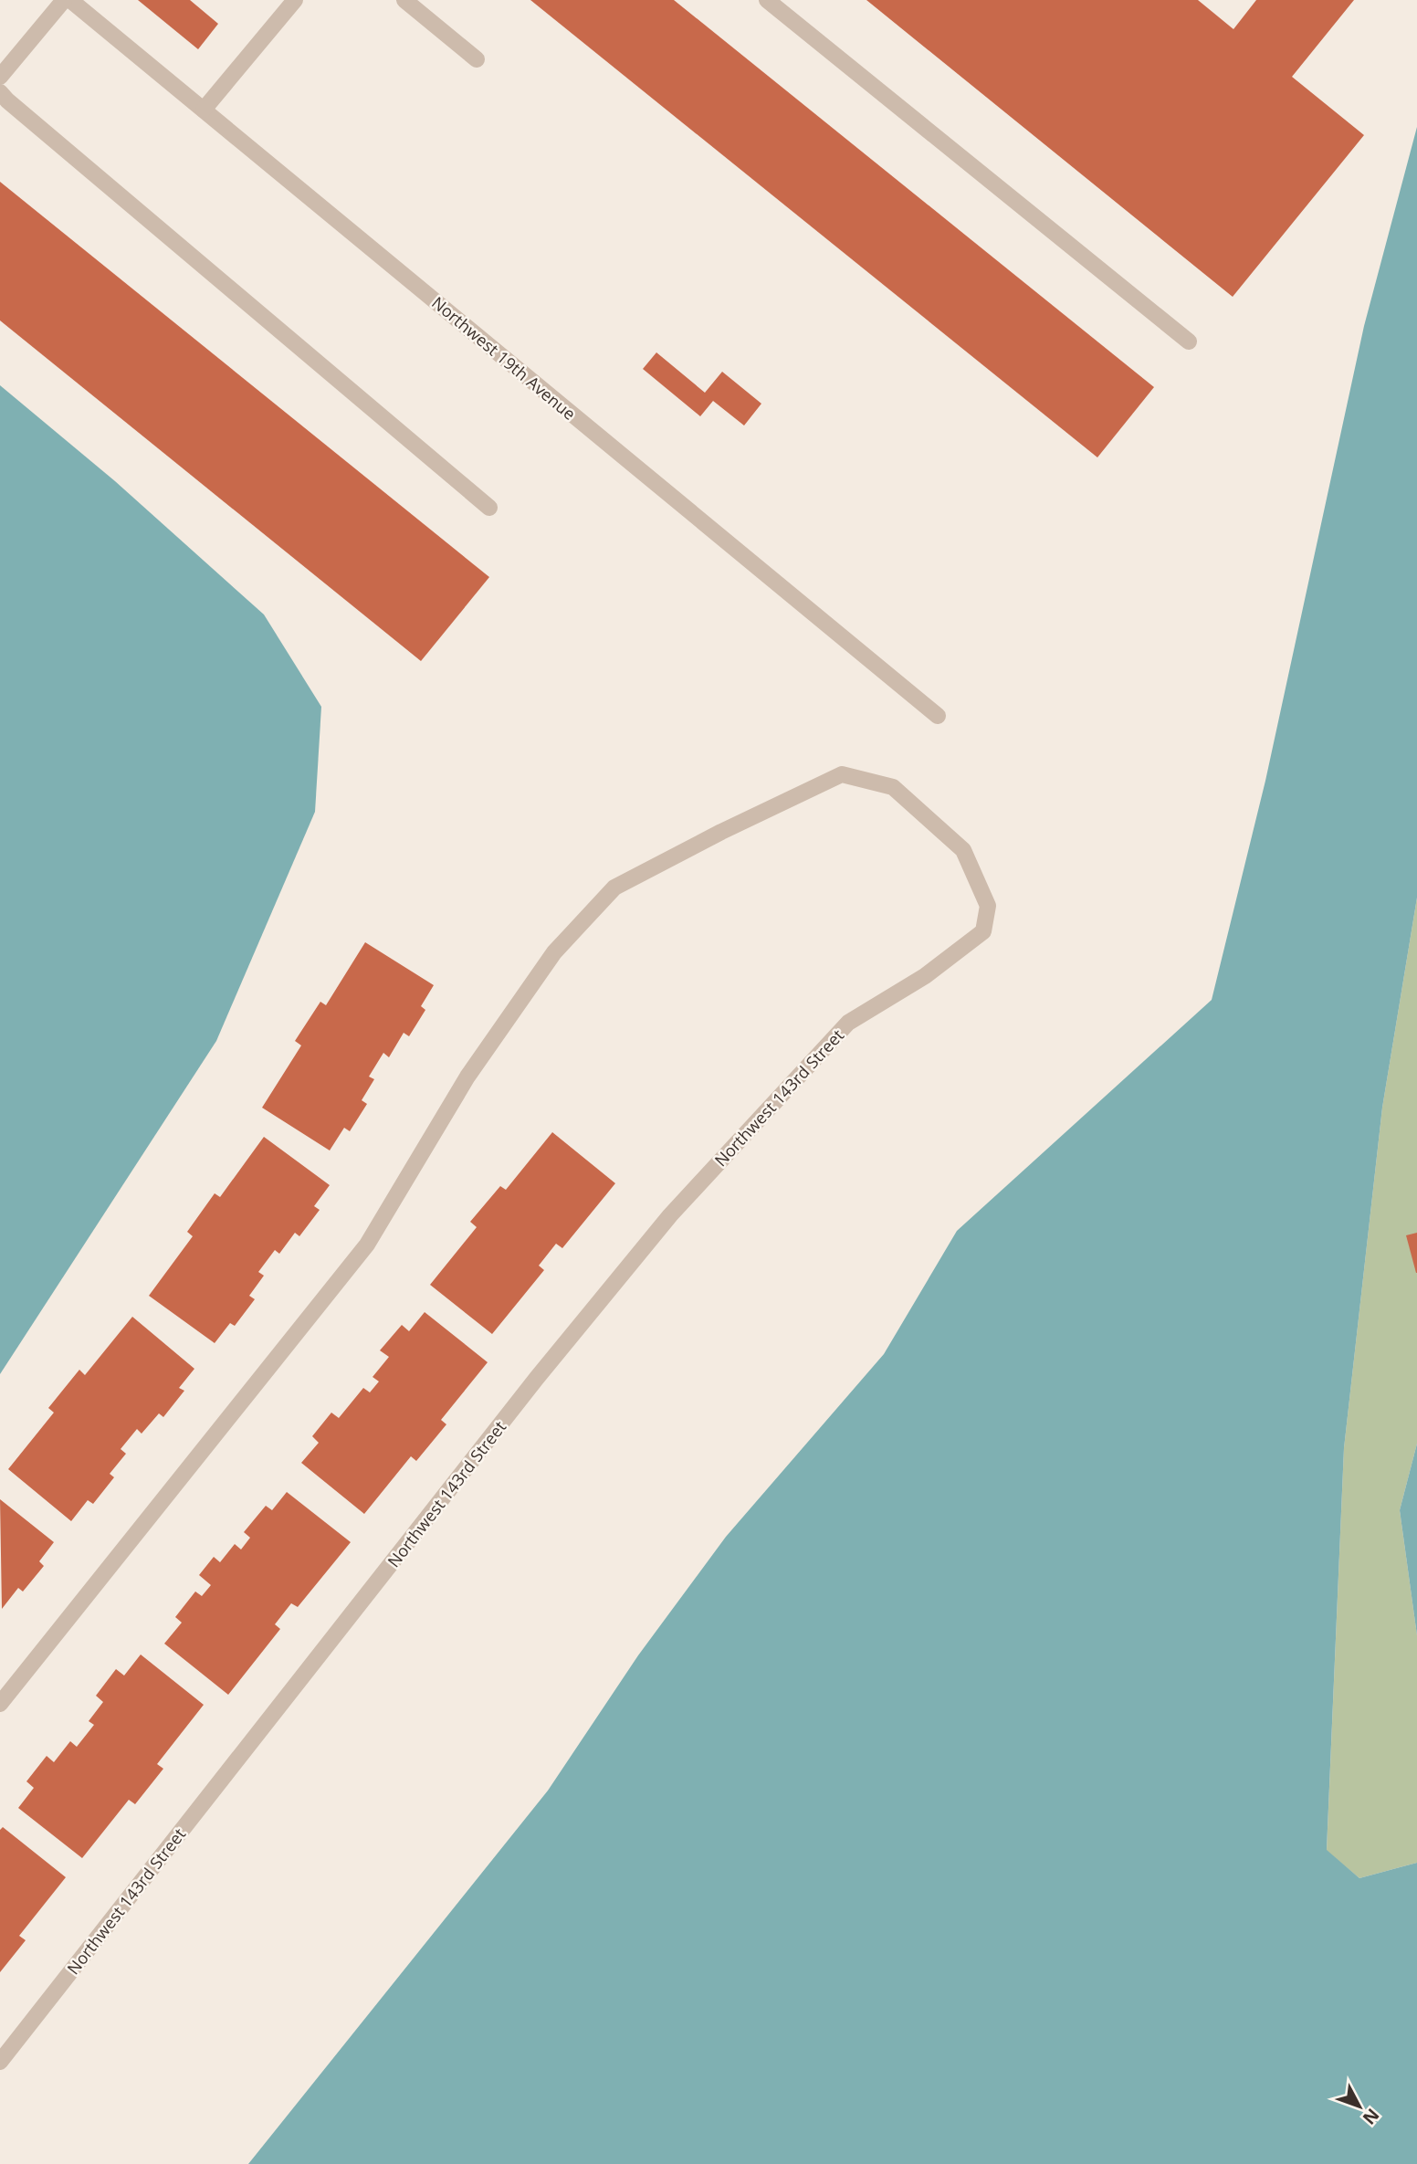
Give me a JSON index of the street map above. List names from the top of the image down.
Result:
{
  "streets": {
    "street": ["Northwest 19th Avenue", "Northwest 143rd Street"]
  },
  "north": "bottom right"
}
